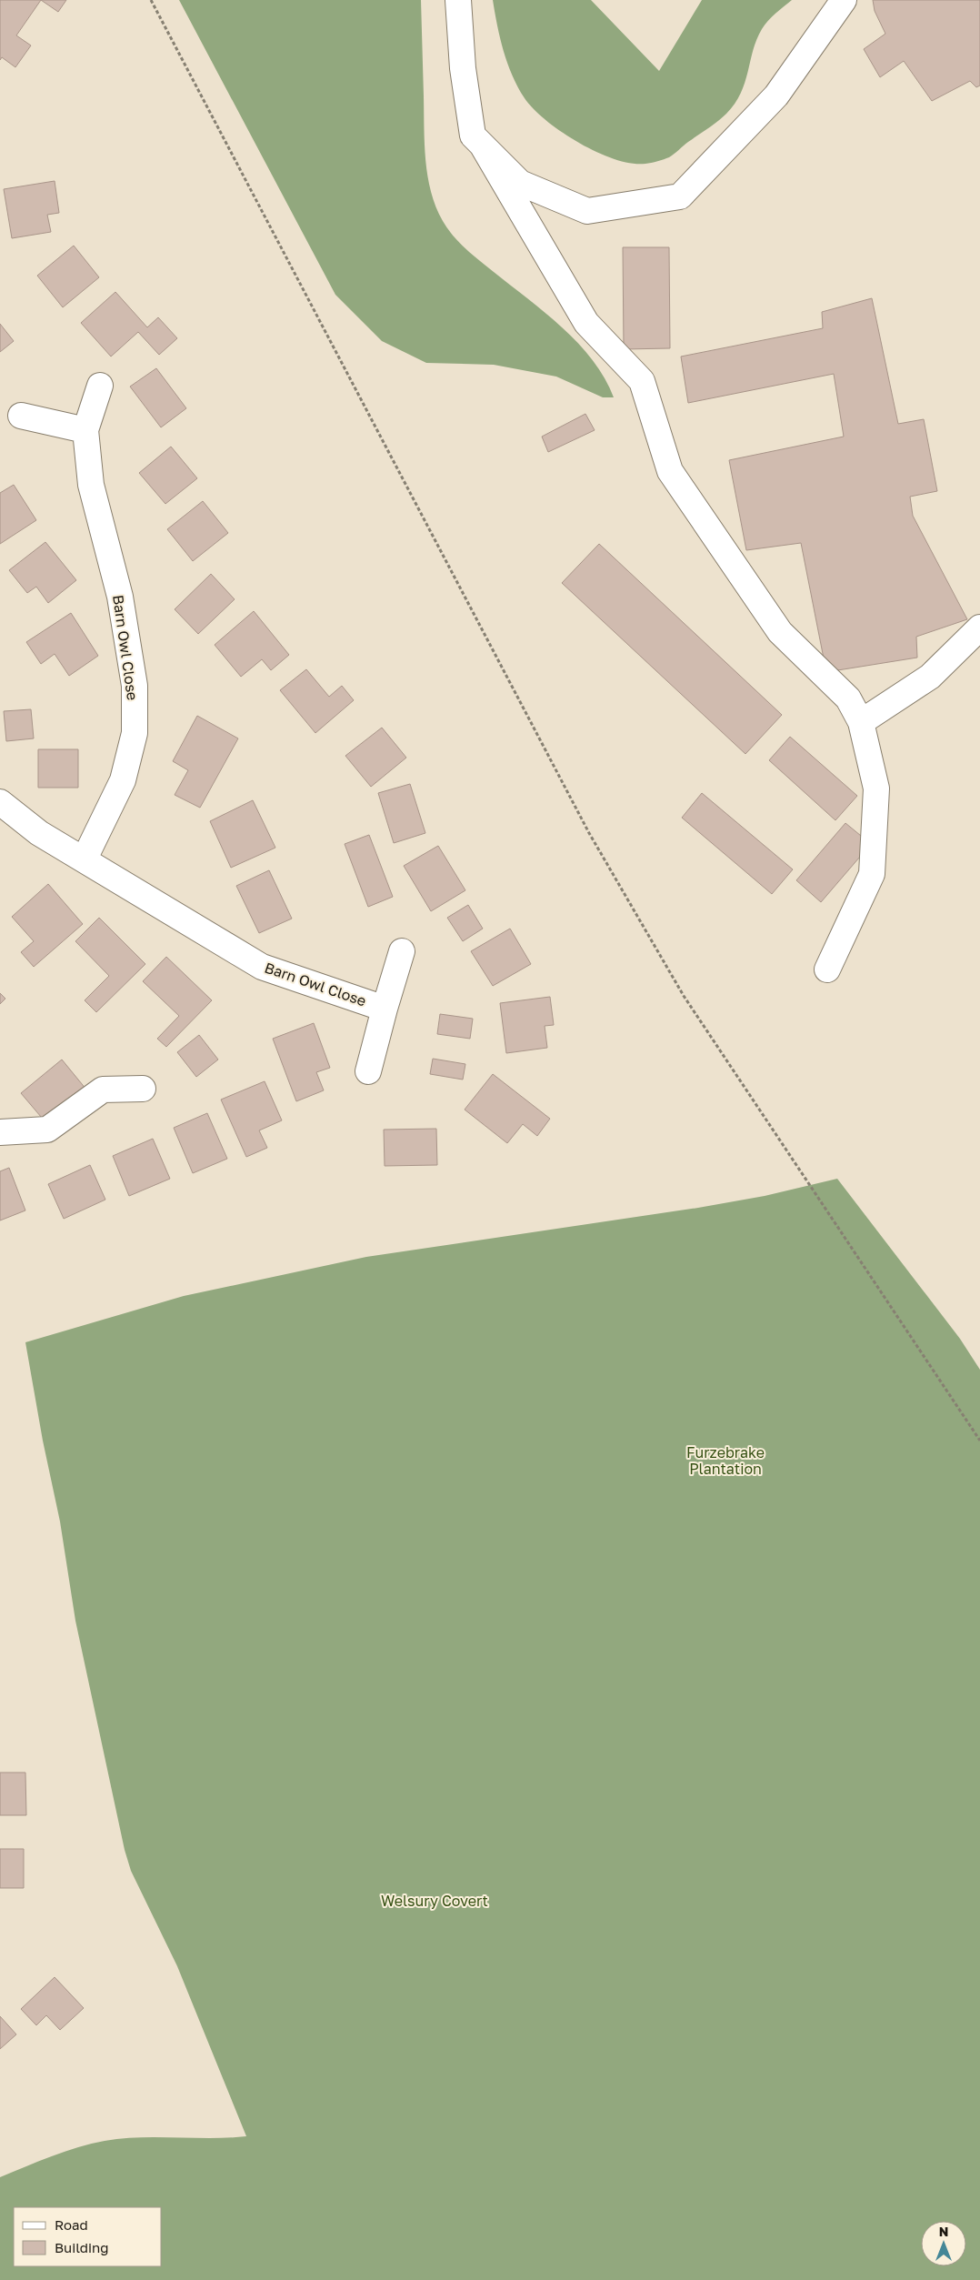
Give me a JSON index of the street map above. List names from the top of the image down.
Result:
{
  "streets": {
    "street": ["Barn Owl Close"]
  },
  "parks": ["Furzebrake Plantation", "Welsury Covert"],
  "legend": ["Road", "Building"],
  "north": "top"
}
